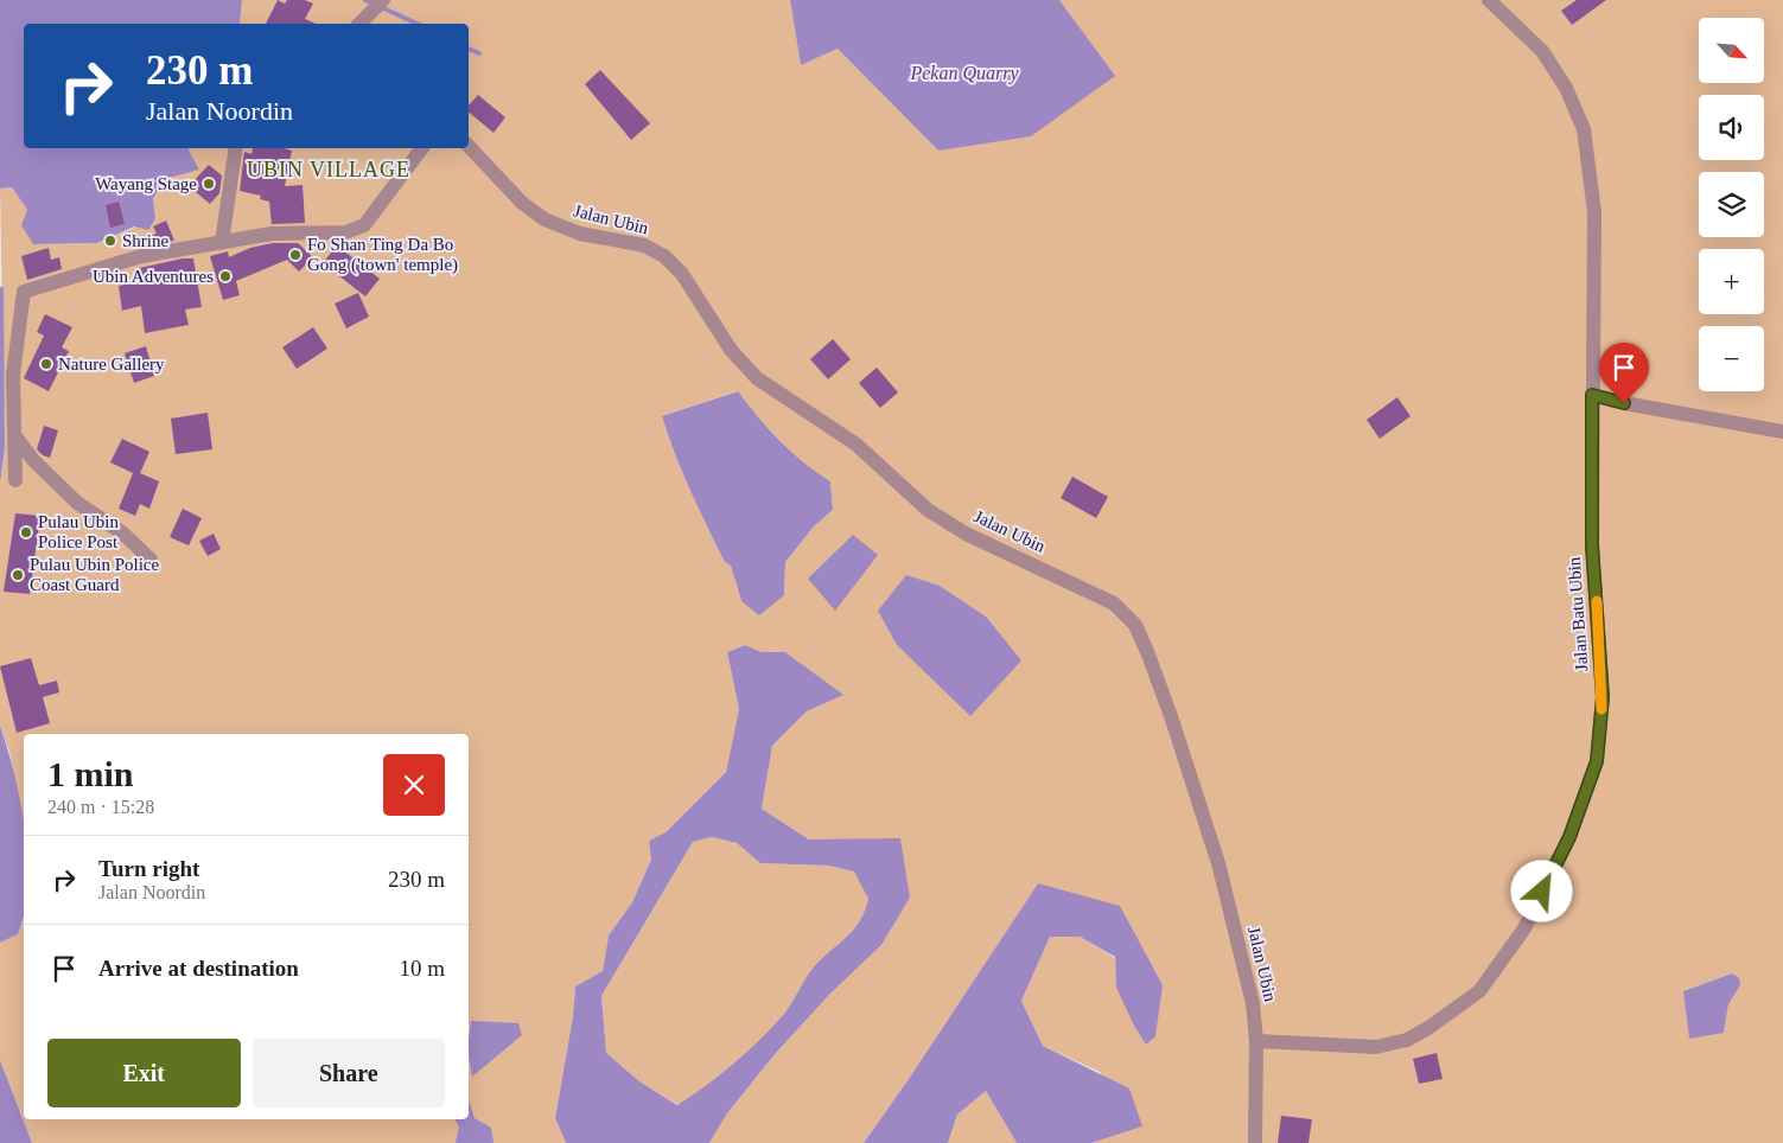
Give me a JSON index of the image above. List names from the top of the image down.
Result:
{
  "streets": {
    "street": ["Jalan Ubin", "Jalan Batu Ubin"]
  },
  "crossings": [
    ["Jalan Ubin", "Jalan Batu Ubin"]
  ],
  "districts": ["UBIN VILLAGE"],
  "water": ["Pekan Quarry"],
  "places": [
    "Wayang Stage",
    "Shrine",
    "Fo Shan Ting Da Bo Gong ('town' temple)",
    "Ubin Adventures",
    "Nature Gallery",
    "Pulau Ubin Police Post",
    "Pulau Ubin Police Coast Guard"
  ],
  "north": "bottom right",
  "page": {
    "map_buttons": ["+", "−"],
    "turn": ["230 m", "Jalan Noordin"],
    "heading": ["1 min", "240 m · 15:28"],
    "list": [
      {
        "name": "Turn right",
        "note": "Jalan Noordin",
        "value": "230 m"
      },
      {
        "name": "Arrive at destination",
        "value": "10 m"
      }
    ],
    "buttons": ["Exit", "Share"]
  }
}
